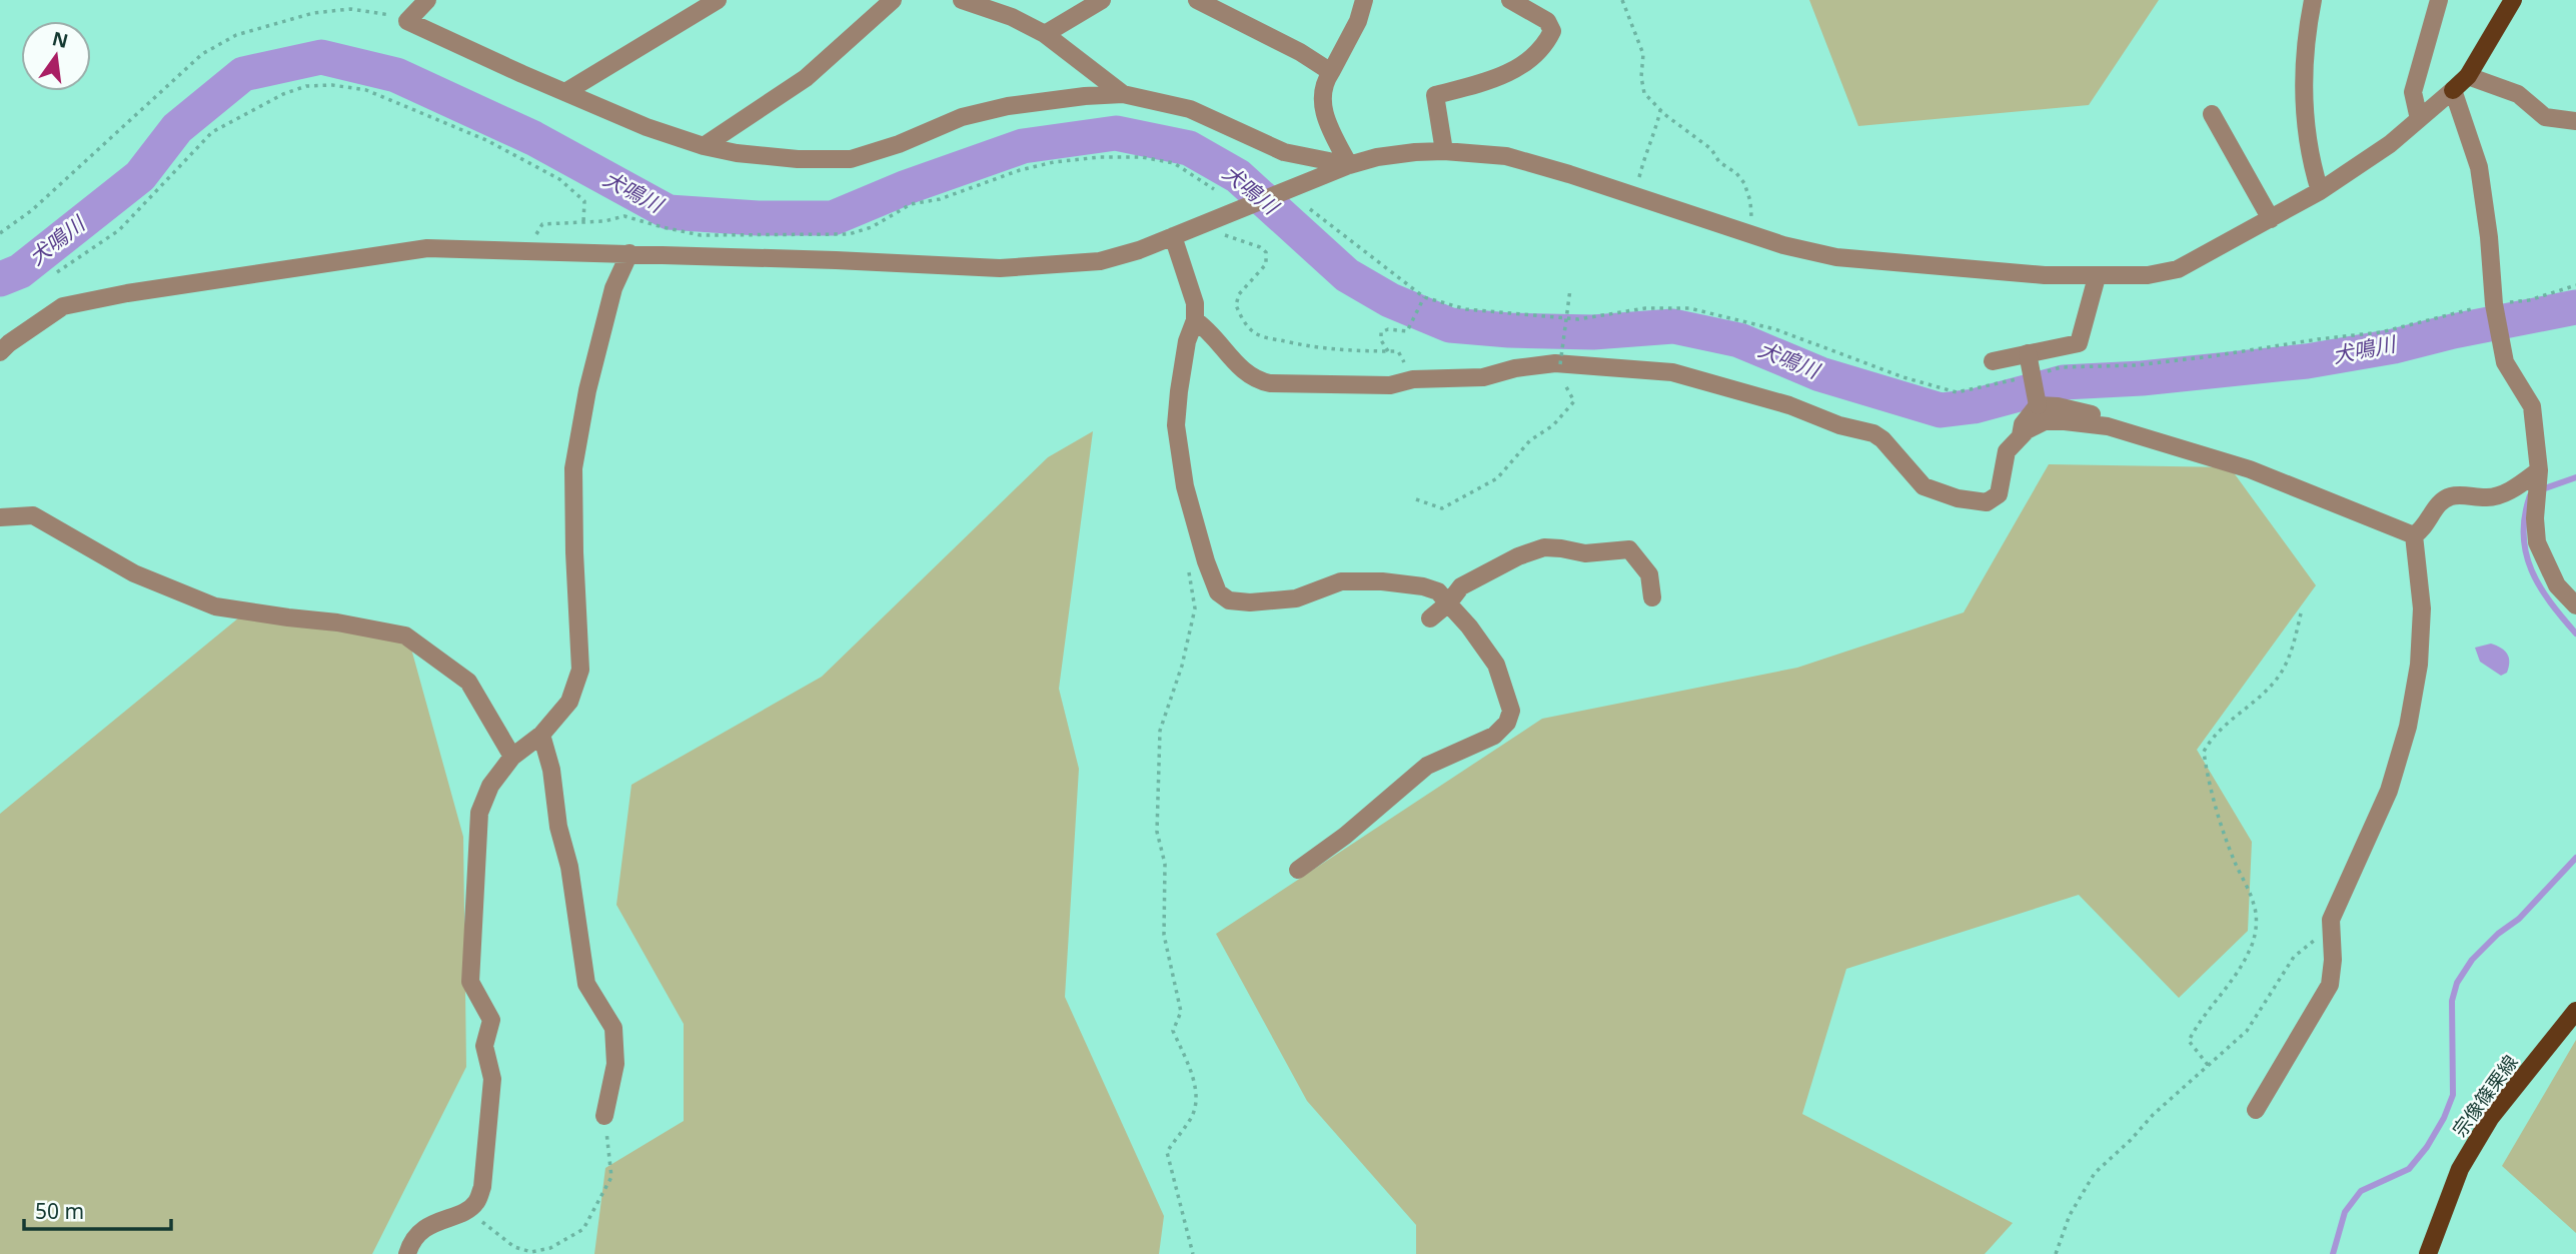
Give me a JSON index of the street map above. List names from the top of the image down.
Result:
{
  "streets": {
    "main road": ["宗像篠栗線"]
  },
  "water": ["犬鳴川"],
  "scale_bar": "50 m",
  "north": "top"
}
